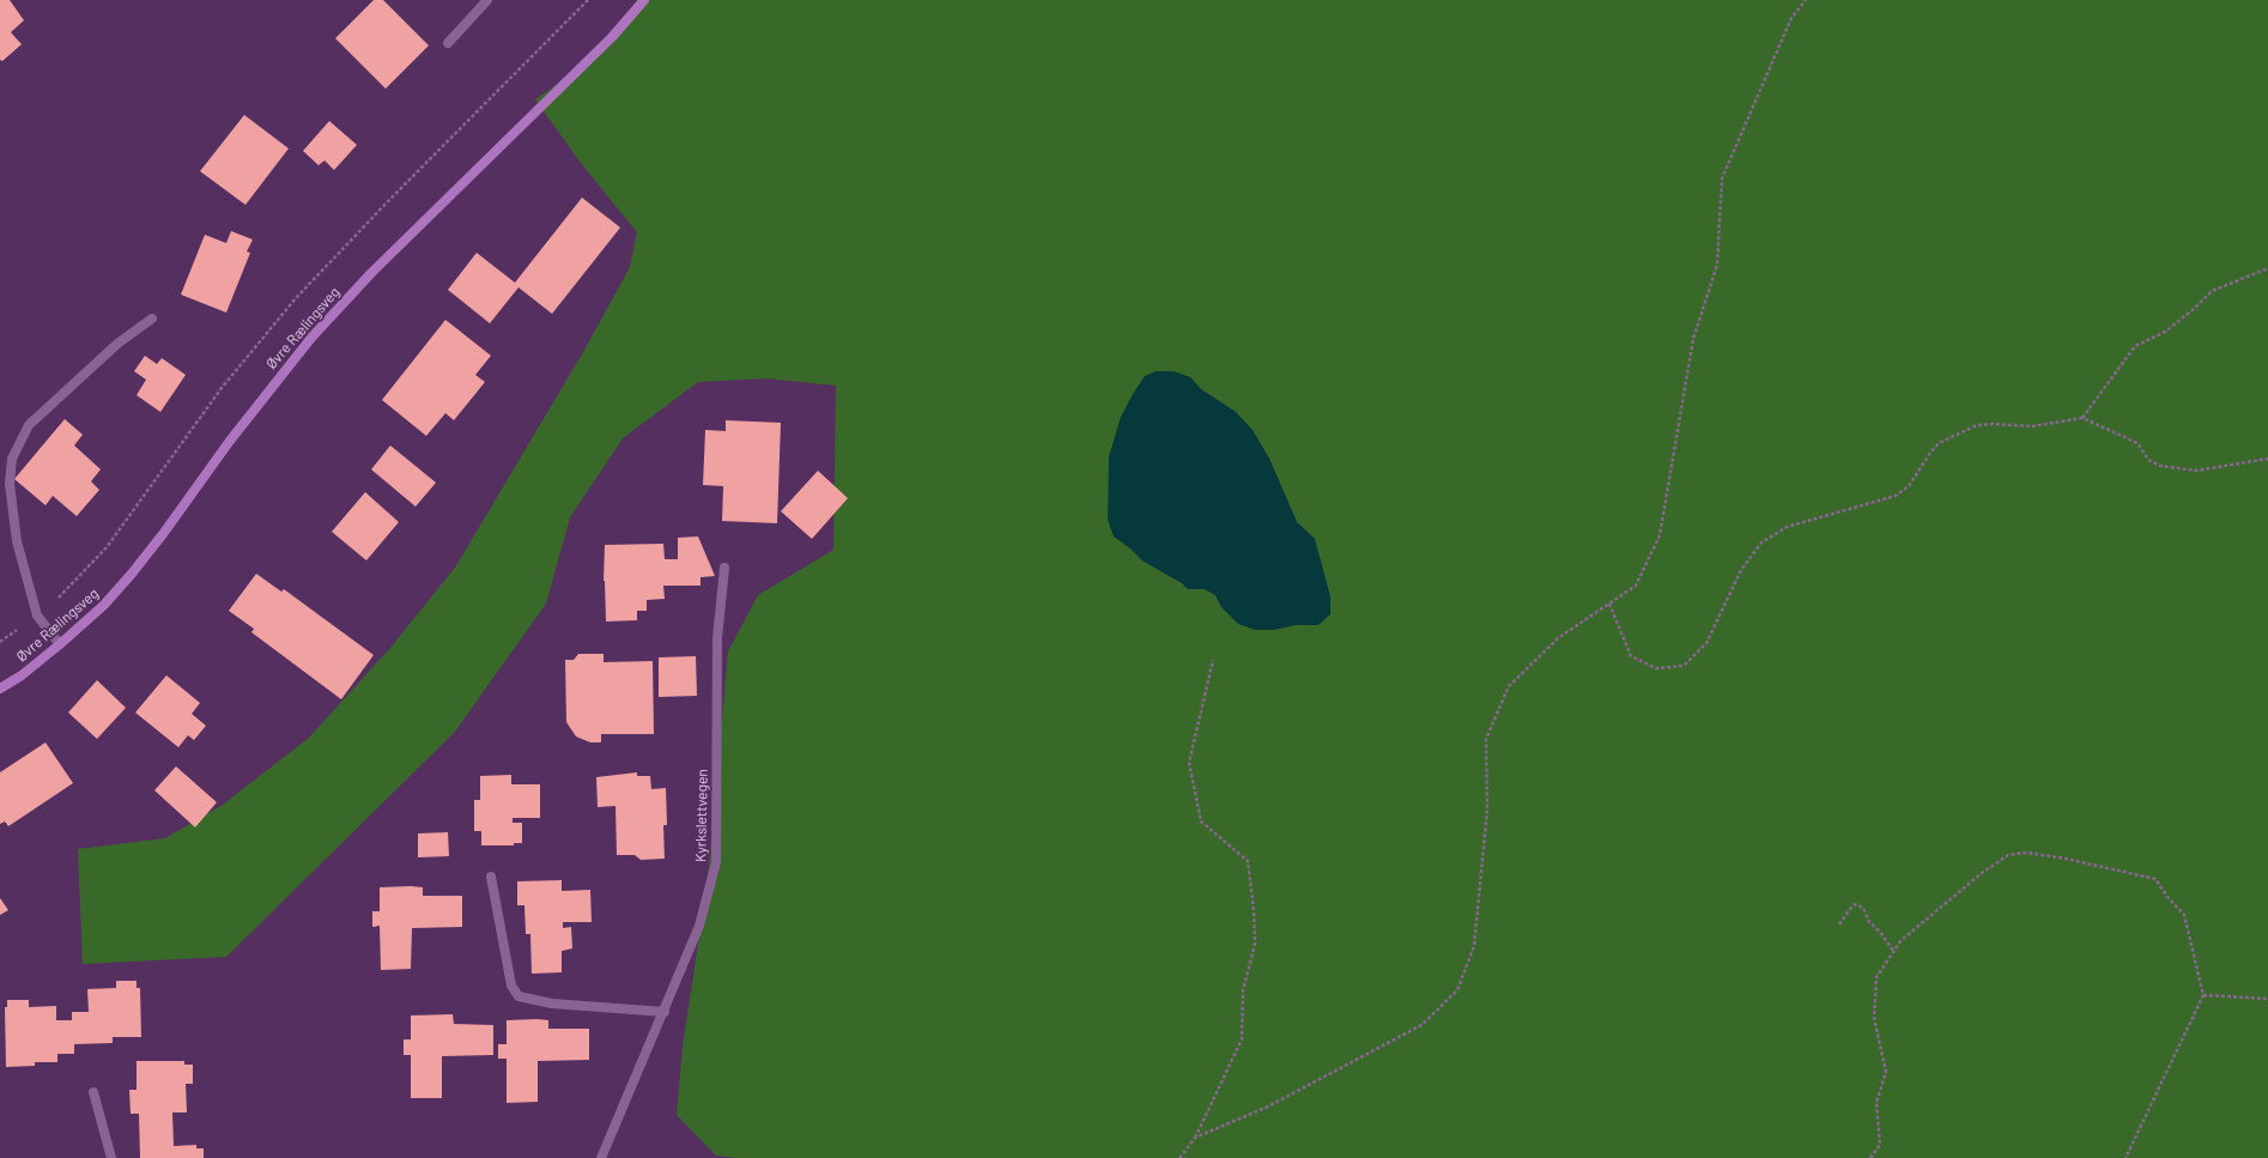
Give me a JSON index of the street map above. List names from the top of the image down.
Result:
{
  "streets": {
    "main road": ["Øvre Rælingsveg"],
    "street": ["Kyrkslettvegen"]
  }
}
